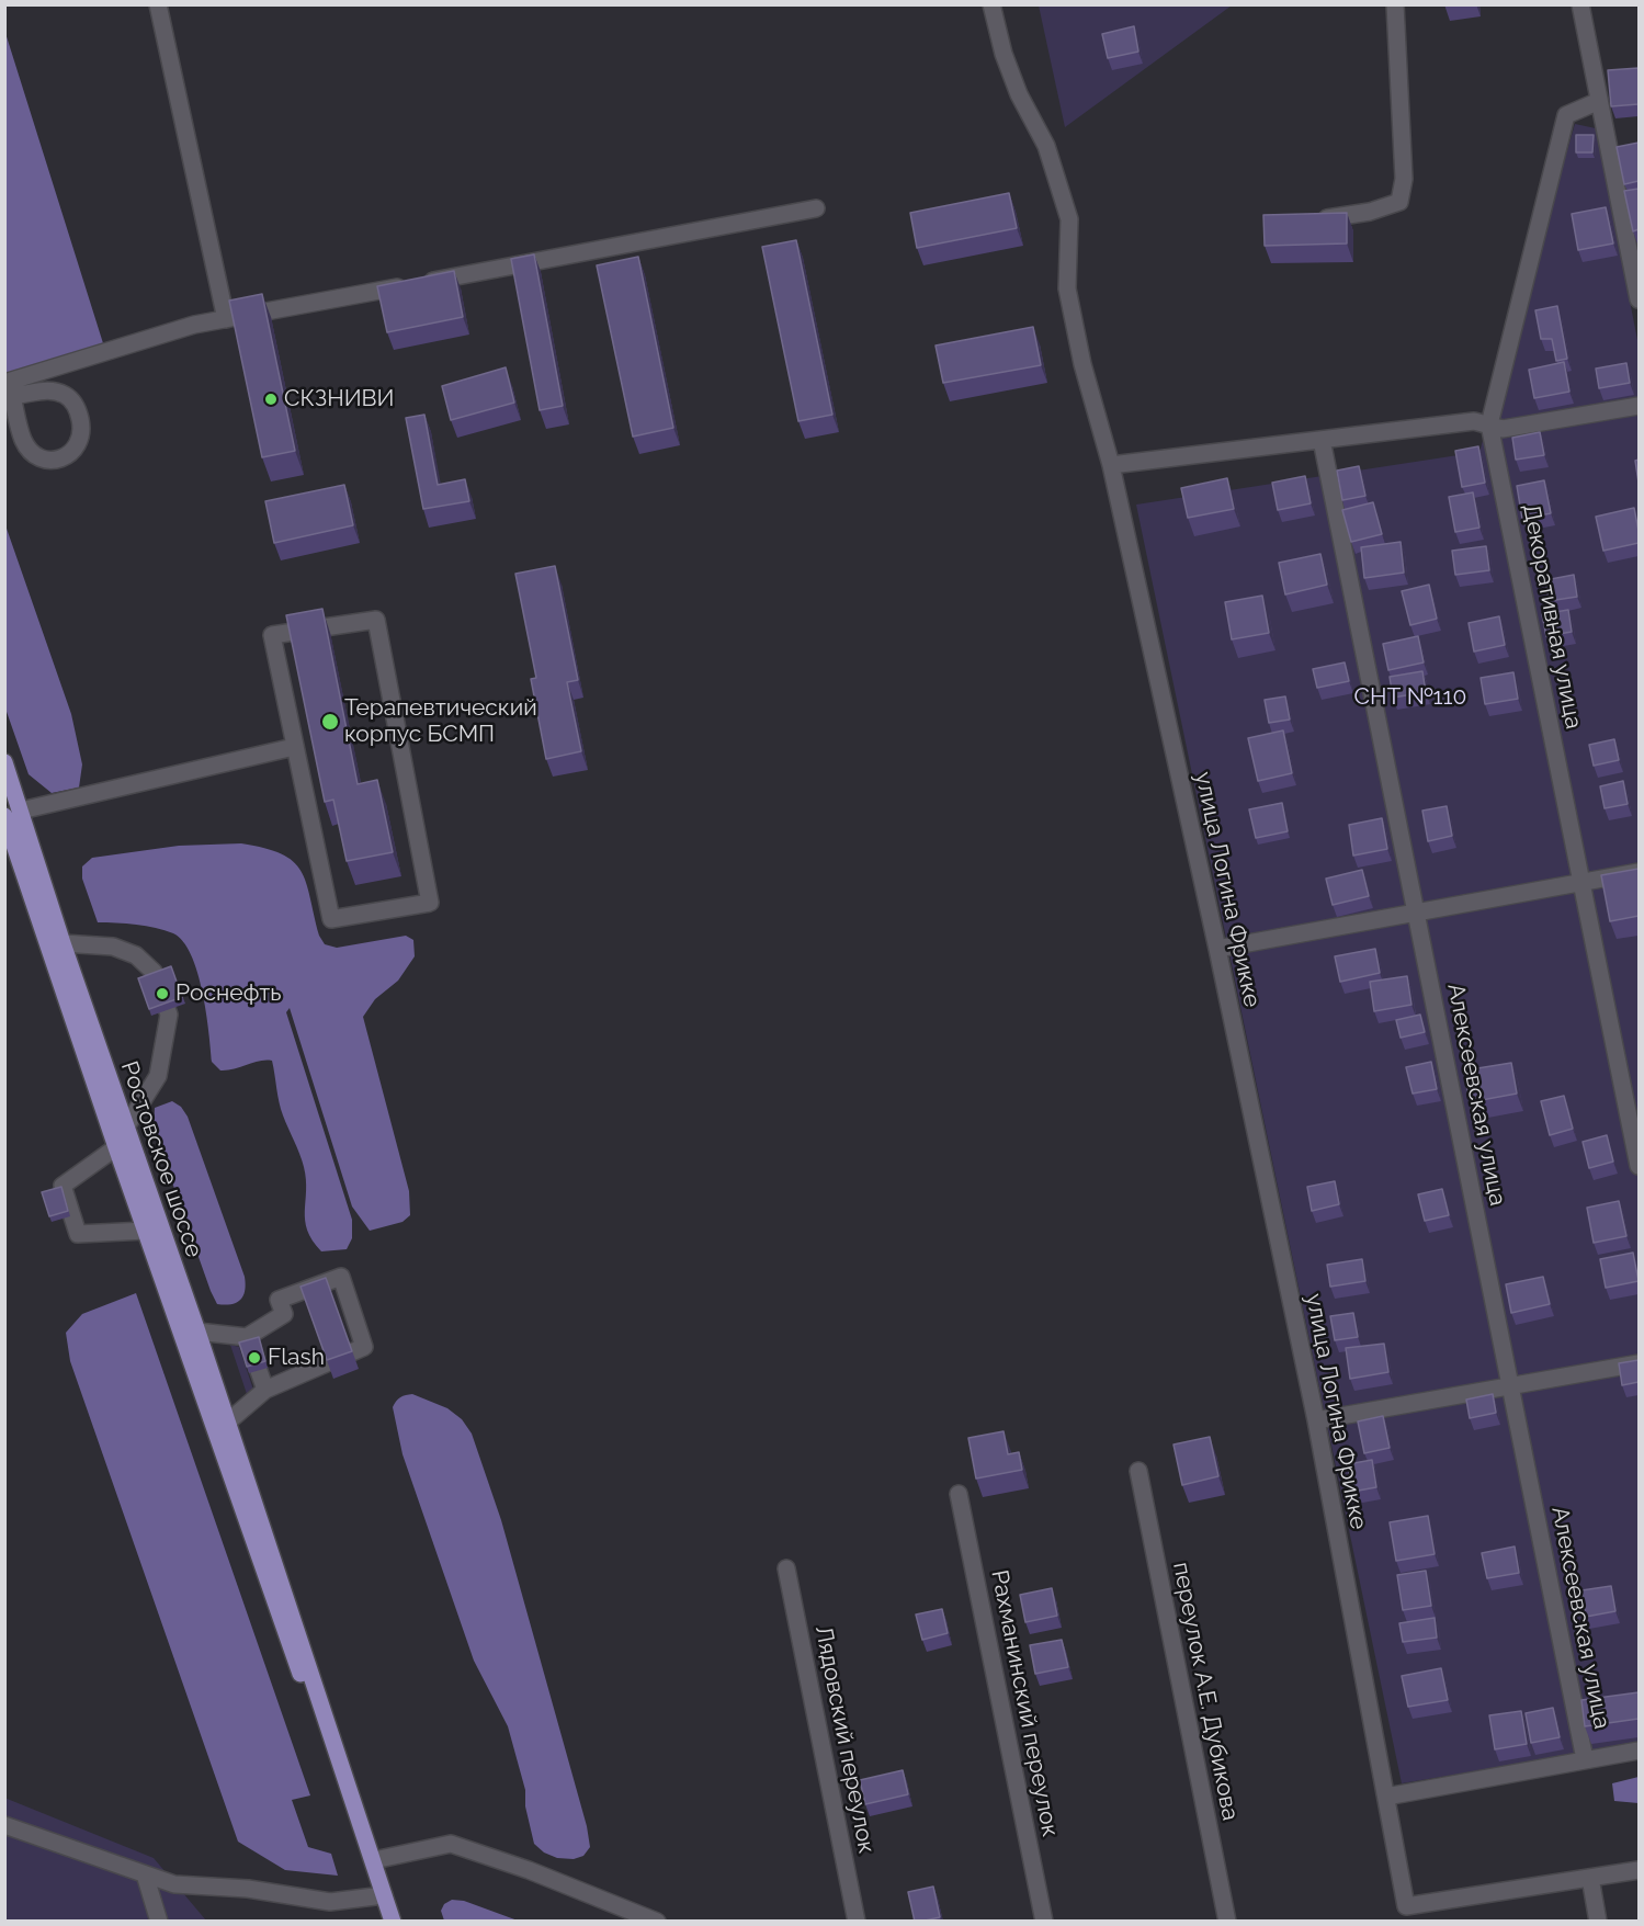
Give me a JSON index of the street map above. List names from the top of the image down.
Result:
{
  "streets": {
    "main road": ["Ростовское шоссе"],
    "street": [
      "Декоративная улица",
      "улица Логина Фрикке",
      "Алексеевская улица",
      "переулок А.Е. Дубикова",
      "Рахманинский переулок",
      "Лядовский переулок"
    ]
  },
  "parks": ["СНТ №110"],
  "places": [
    "СКЗНИВИ",
    "Терапевтический корпус БСМП",
    "Роснефть",
    "Flash"
  ]
}
